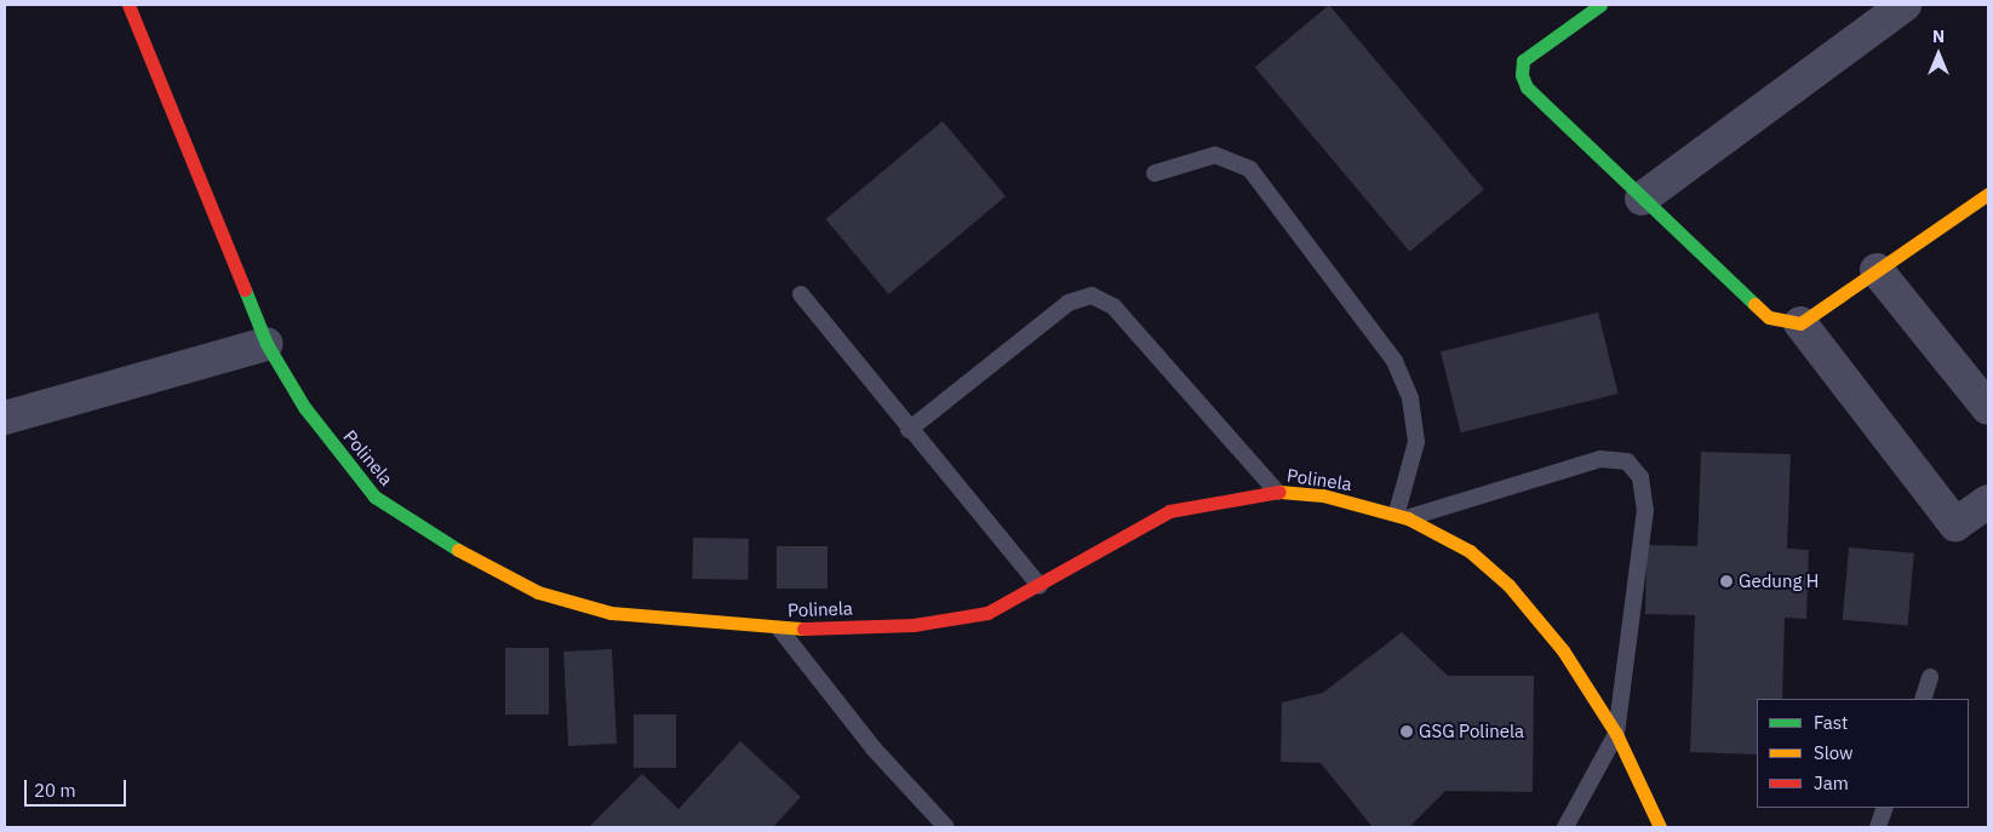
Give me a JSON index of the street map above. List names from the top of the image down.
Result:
{
  "streets": {
    "street": ["Polinela"]
  },
  "places": ["Gedung H", "GSG Polinela"],
  "legend": ["Fast", "Slow", "Jam"],
  "scale_bar": "20 m",
  "north": "top"
}
